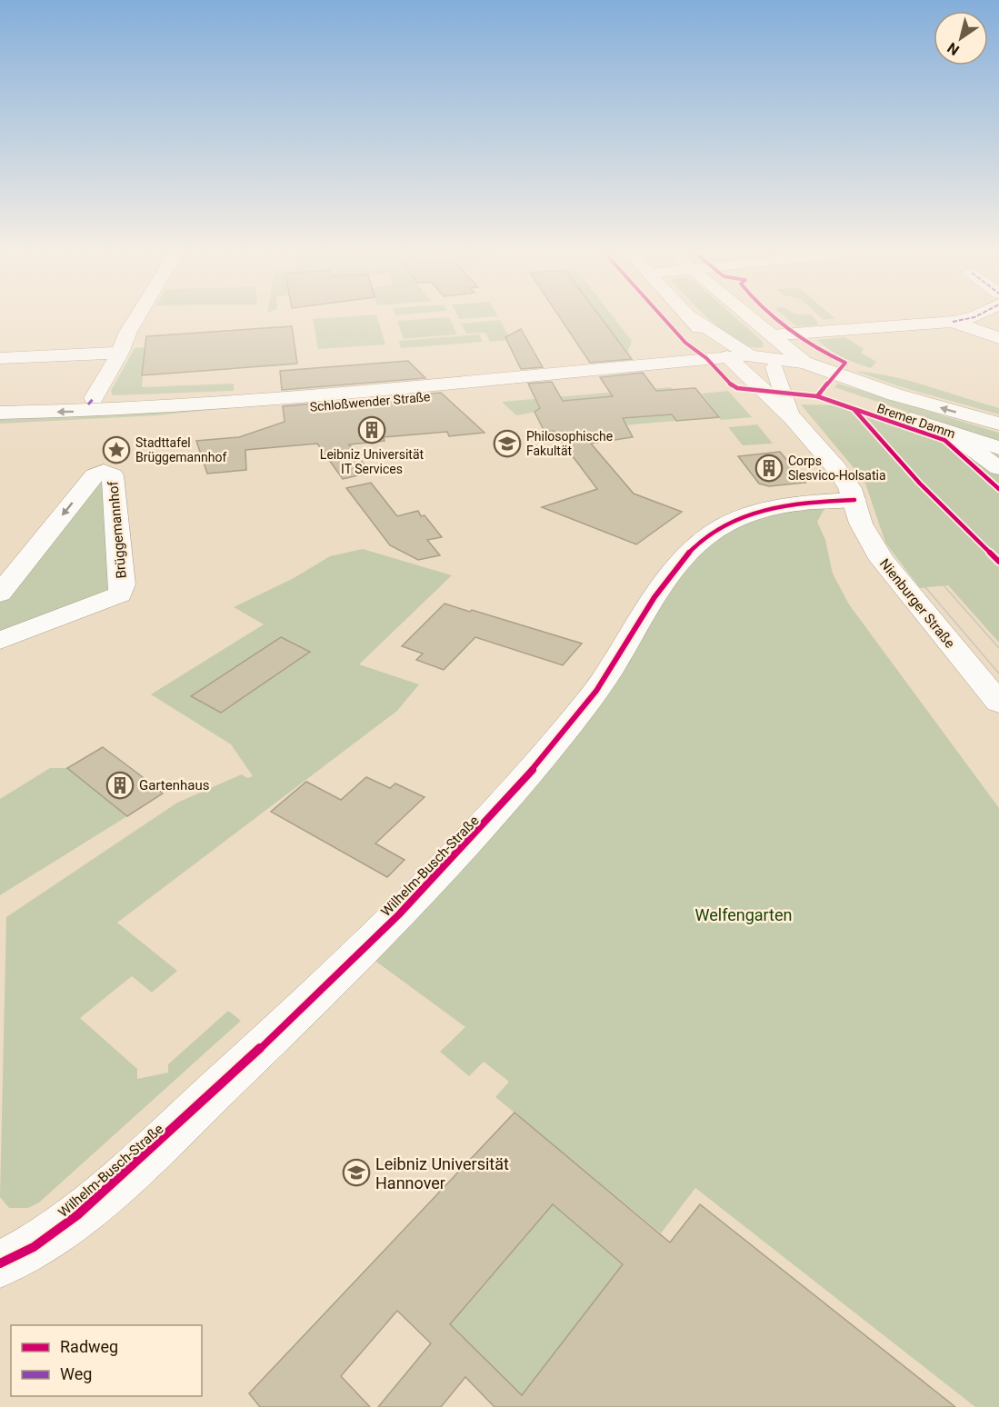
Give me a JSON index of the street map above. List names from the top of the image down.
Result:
{
  "streets": {
    "street": [
      "Schloßwender Straße",
      "Bremer Damm",
      "Brüggemannhof",
      "Nienburger Straße",
      "Wilhelm-Busch-Straße"
    ]
  },
  "crossings": [
    ["Schloßwender Straße", "Nienburger Straße"],
    ["Bremer Damm", "Nienburger Straße"],
    ["Nienburger Straße", "Wilhelm-Busch-Straße"]
  ],
  "parks": ["Welfengarten"],
  "places": {
    "building": ["Leibniz Universität IT Services", "Corps Slesvico-Holsatia", "Gartenhaus"],
    "school or university": ["Philosophische Fakultät", "Leibniz Universität Hannover"],
    "place": ["Stadttafel Brüggemannhof"]
  },
  "legend": ["Radweg", "Weg"],
  "north": "bottom left"
}
